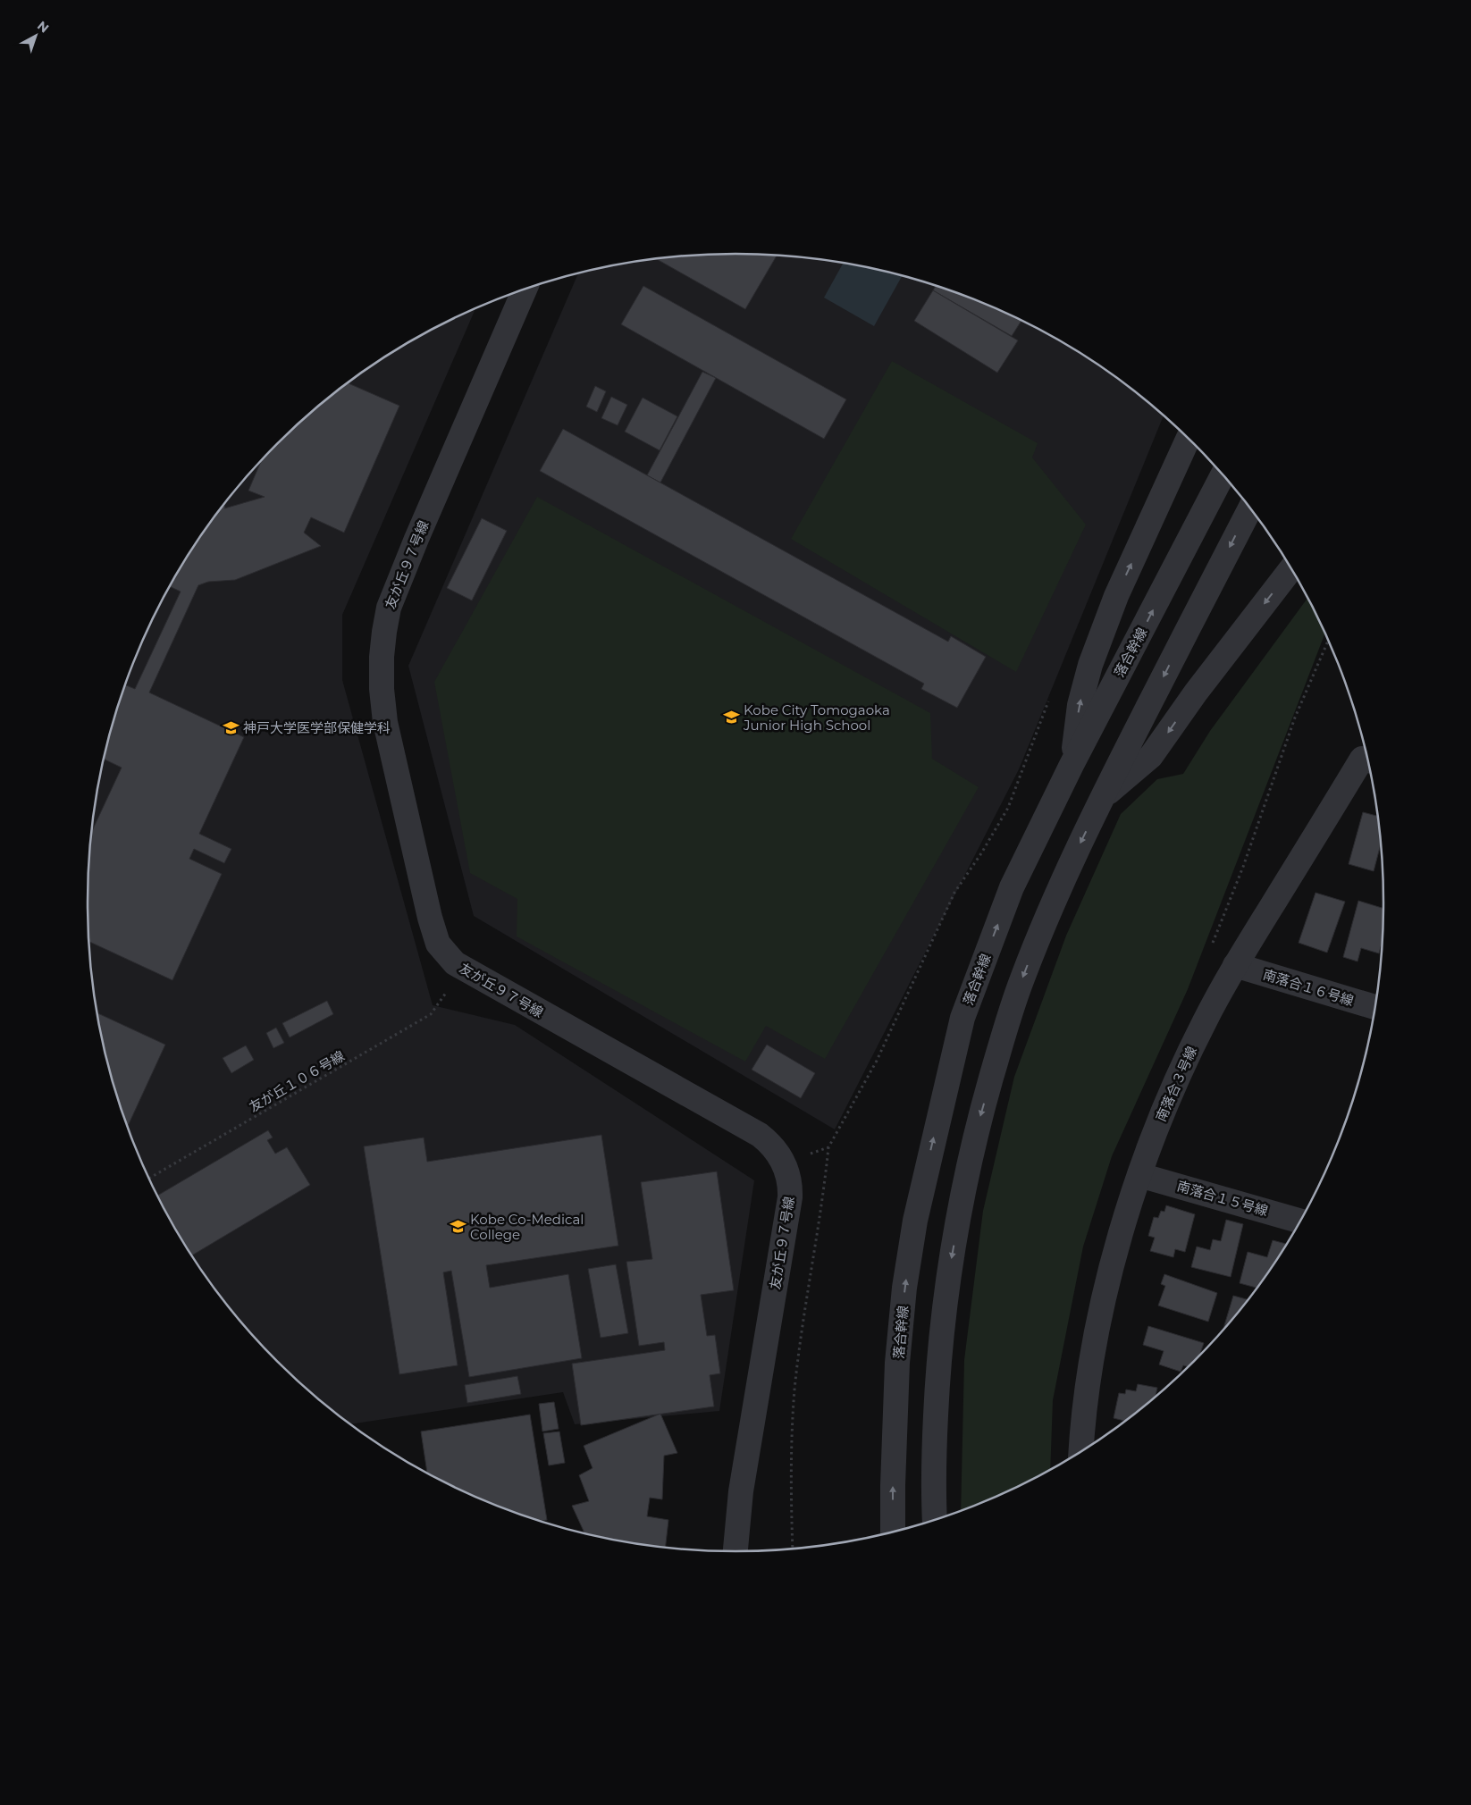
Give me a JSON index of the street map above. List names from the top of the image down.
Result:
{
  "streets": {
    "street": [
      "友が丘９７号線",
      "落合幹線",
      "南落合１６号線",
      "南落合３号線",
      "南落合１５号線"
    ],
    "path": ["友が丘１０６号線"]
  },
  "crossings": [
    ["南落合１６号線", "南落合３号線"],
    ["南落合３号線", "南落合１５号線"]
  ],
  "places": {
    "school or university": ["Kobe City Tomogaoka Junior High School", "神戸大学医学部保健学科", "Kobe Co-Medical College"]
  },
  "north": "top right"
}
